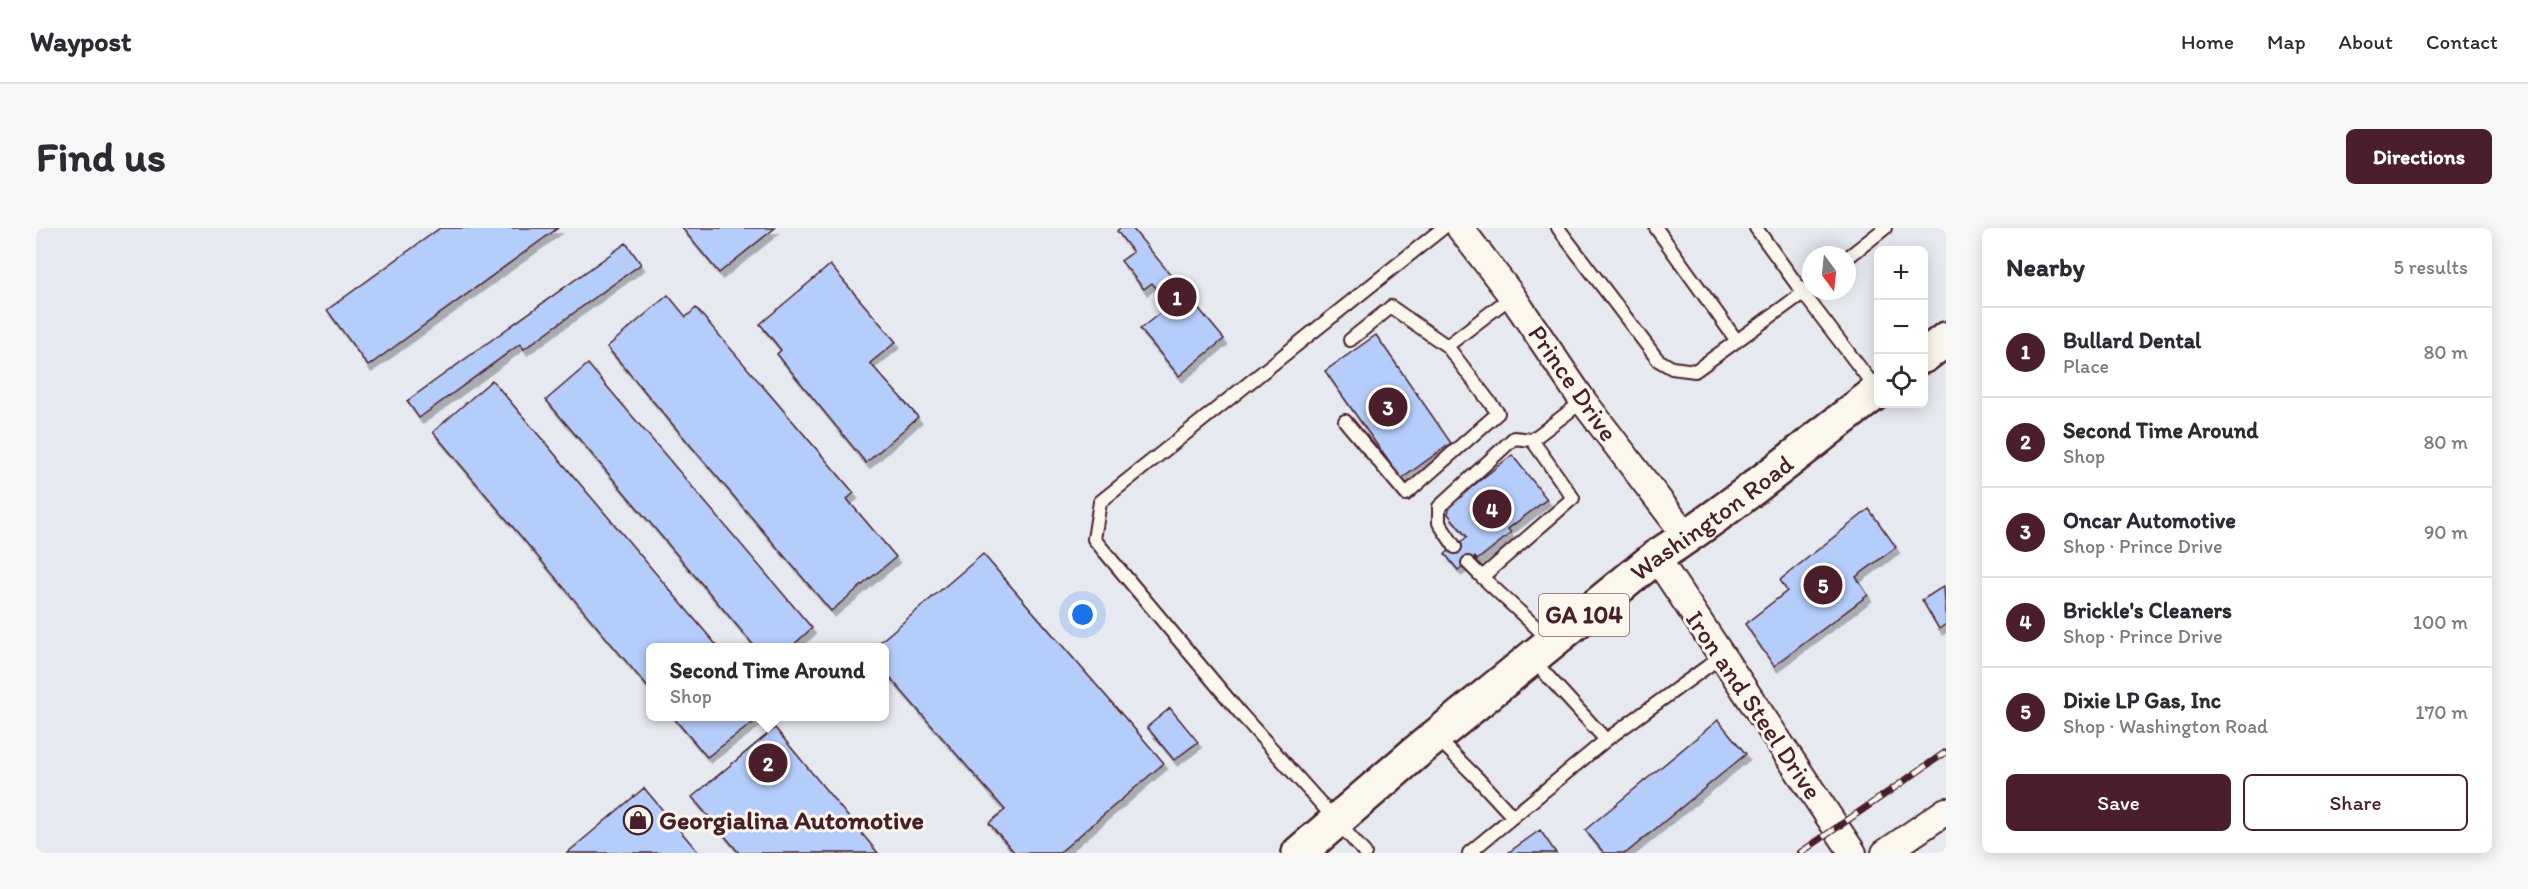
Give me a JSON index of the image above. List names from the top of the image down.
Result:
{
  "streets": {
    "main road": ["Washington Road", "GA 104"],
    "street": ["Prince Drive", "Iron and Steel Drive"]
  },
  "crossings": [
    ["Prince Drive", "Washington Road"],
    ["Washington Road", "Iron and Steel Drive"]
  ],
  "places": {
    "shop": ["Georgialina Automotive"]
  },
  "north": "bottom",
  "page": {
    "header": "Waypost",
    "nav": [
      "Home",
      "Map",
      "About",
      "Contact"
    ],
    "buttons": [
      "Directions",
      ["Save", "Share"]
    ],
    "title": "Find us",
    "heading": ["Nearby", "5 results"],
    "map_buttons": ["+", "−"],
    "pins": [
      "1",
      "3",
      "4",
      "5",
      "2"
    ],
    "list": [
      {
        "mark": "1",
        "name": "Bullard Dental",
        "note": "Place",
        "value": "80 m"
      },
      {
        "mark": "2",
        "name": "Second Time Around",
        "note": "Shop",
        "value": "80 m"
      },
      {
        "mark": "3",
        "name": "Oncar Automotive",
        "note": "Shop · Prince Drive",
        "value": "90 m"
      },
      {
        "mark": "4",
        "name": "Brickle's Cleaners",
        "note": "Shop · Prince Drive",
        "value": "100 m"
      },
      {
        "mark": "5",
        "name": "Dixie LP Gas, Inc",
        "note": "Shop · Washington Road",
        "value": "170 m"
      }
    ],
    "popup": ["Second Time Around", "Shop"]
  }
}
